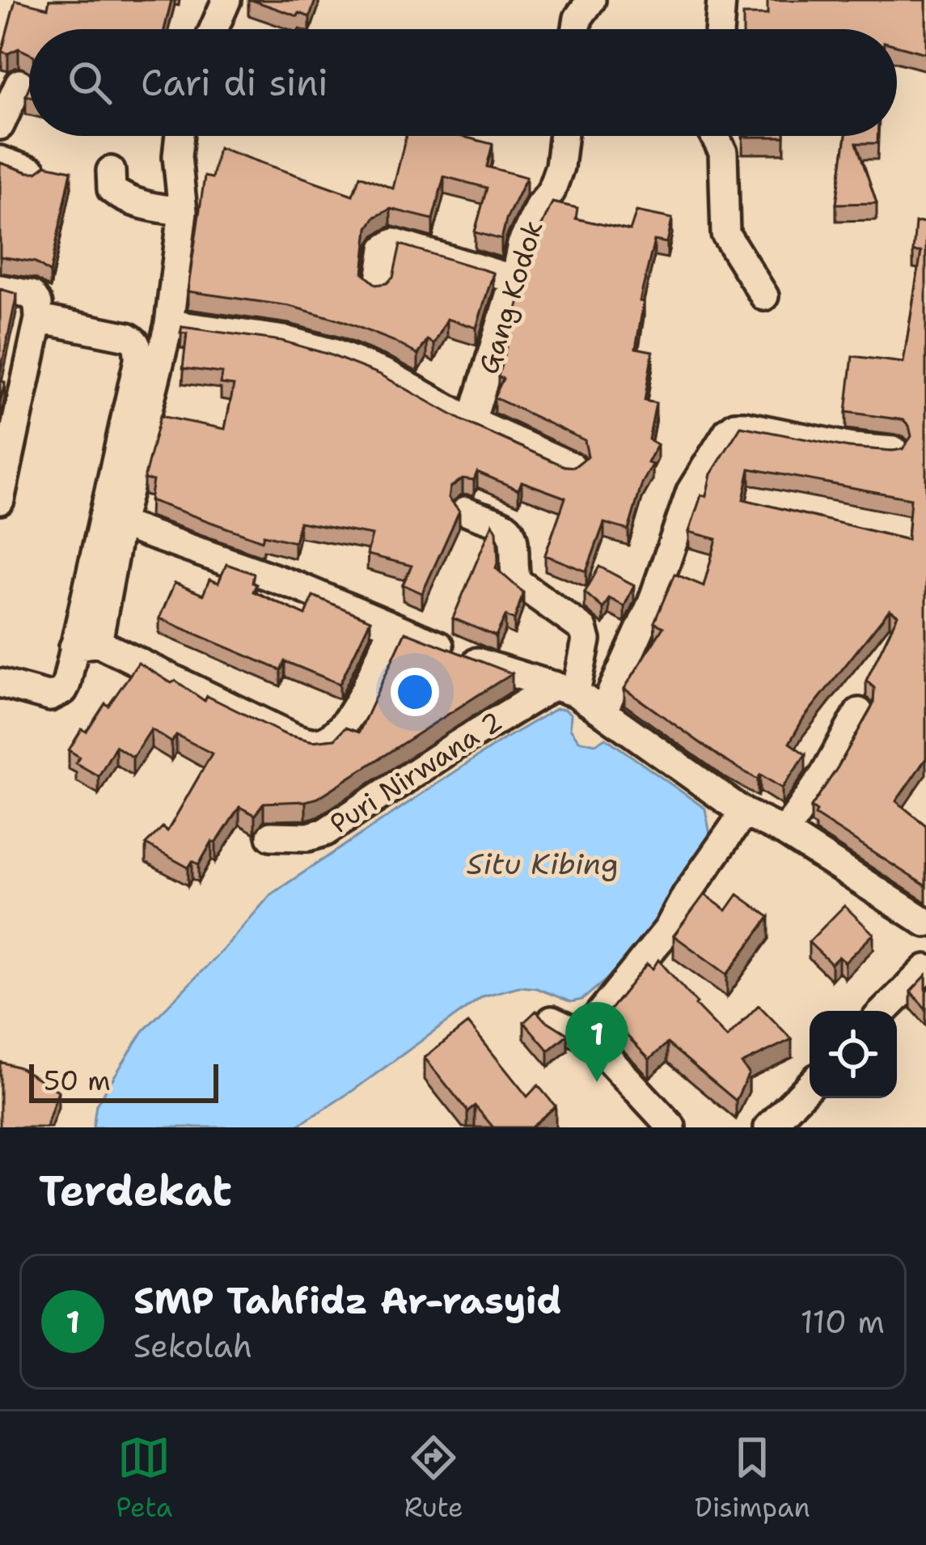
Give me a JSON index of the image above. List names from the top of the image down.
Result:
{
  "streets": {
    "street": ["Gang Kodok", "Puri Nirwana 2"]
  },
  "water": ["Situ Kibing"],
  "scale_bar": "50 m",
  "page": {
    "search": "Cari di sini",
    "pins": "1",
    "scale": "50 m",
    "heading": "Terdekat",
    "list": [
      {
        "mark": "1",
        "name": "SMP Tahfidz Ar-rasyid",
        "note": "Sekolah",
        "value": "110 m"
      }
    ],
    "nav": ["Peta", "Rute", "Disimpan"]
  }
}
